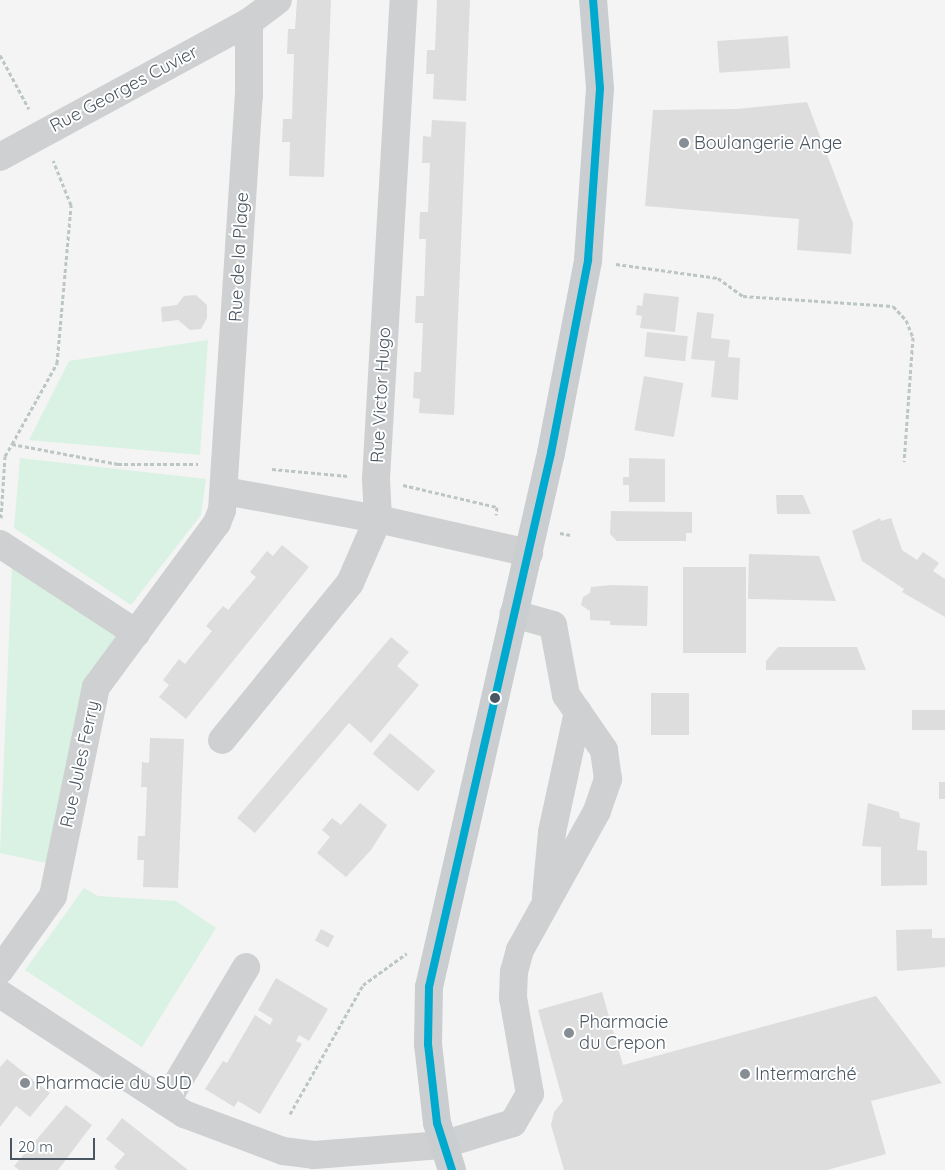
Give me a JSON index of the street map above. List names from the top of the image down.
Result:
{
  "streets": {
    "street": [
      "Rue Georges Cuvier",
      "Rue de la Plage",
      "Rue Victor Hugo",
      "Rue Jules Ferry"
    ]
  },
  "crossings": [
    ["Rue Georges Cuvier", "Rue de la Plage"],
    ["Rue de la Plage", "Rue Jules Ferry"]
  ],
  "places": [
    "Boulangerie Ange",
    "Pharmacie du Crepon",
    "Intermarché",
    "Pharmacie du SUD"
  ],
  "scale_bar": "20 m"
}
